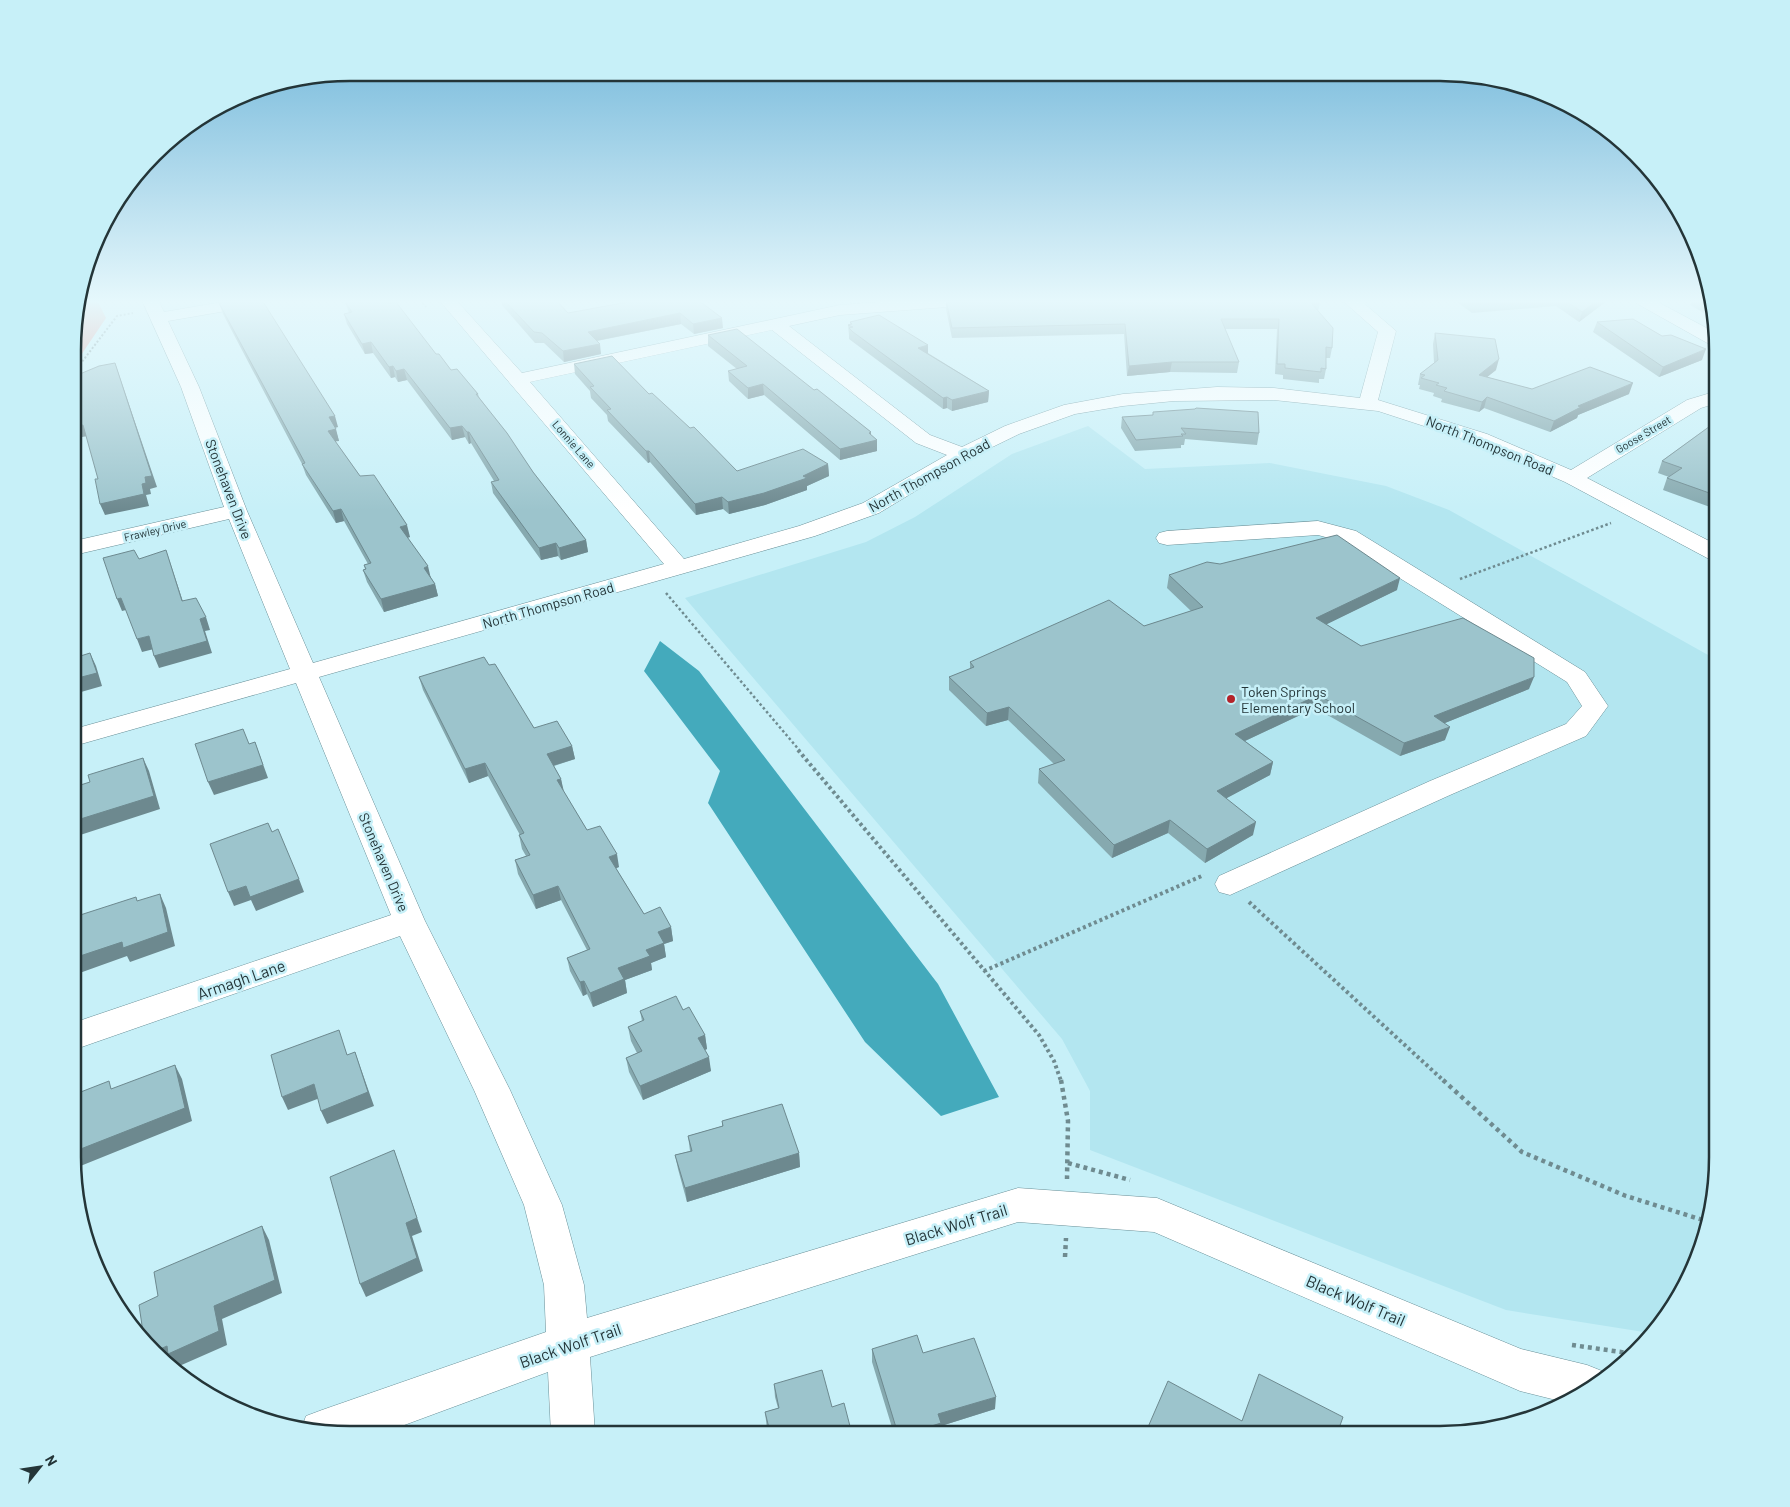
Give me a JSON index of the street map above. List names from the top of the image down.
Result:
{
  "streets": {
    "street": [
      "Goose Street",
      "Lonnie Lane",
      "North Thompson Road",
      "Stonehaven Drive",
      "Frawley Drive",
      "Armagh Lane",
      "Black Wolf Trail"
    ]
  },
  "crossings": [
    ["Goose Street", "North Thompson Road"],
    ["Lonnie Lane", "North Thompson Road"],
    ["North Thompson Road", "Stonehaven Drive"],
    ["Stonehaven Drive", "Frawley Drive"],
    ["Stonehaven Drive", "Armagh Lane"],
    ["Stonehaven Drive", "Black Wolf Trail"]
  ],
  "places": ["Token Springs Elementary School"],
  "north": "top right"
}
